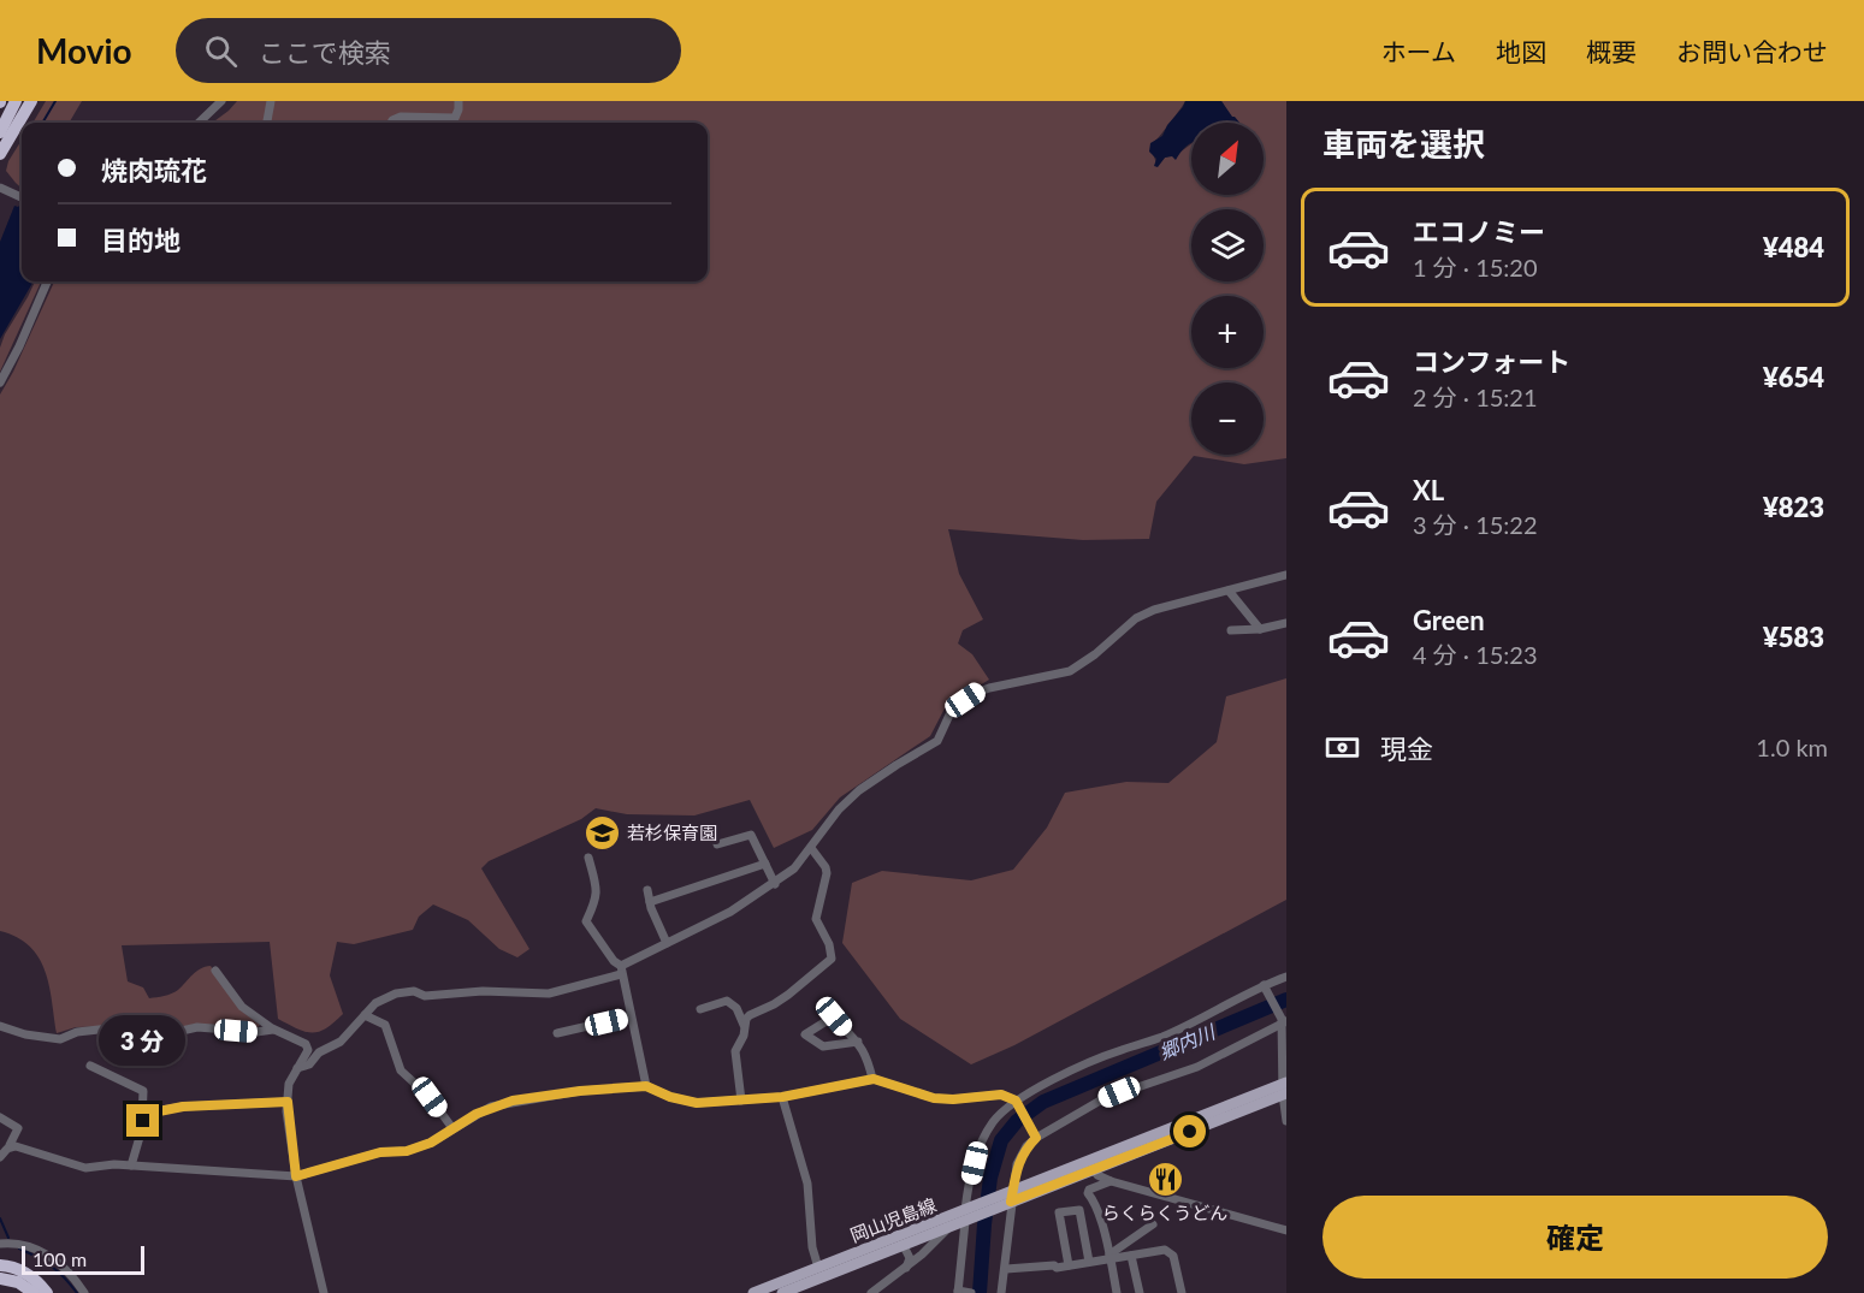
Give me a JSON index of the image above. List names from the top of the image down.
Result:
{
  "streets": {
    "main road": ["岡山児島線"]
  },
  "water": ["郷内川"],
  "places": {
    "school or university": ["若杉保育園"],
    "restaurant": ["らくらくうどん"]
  },
  "scale_bar": "100 m",
  "north": "top right",
  "page": {
    "header": "Movio",
    "search": "ここで検索",
    "nav": [
      "ホーム",
      "地図",
      "概要",
      "お問い合わせ"
    ],
    "heading": "車両を選択",
    "map_buttons": ["+", "−"],
    "banner": ["焼肉琉花", "目的地"],
    "list": [
      {
        "name": "エコノミー",
        "note": "1 分 · 15:20",
        "value": "¥484"
      },
      {
        "name": "コンフォート",
        "note": "2 分 · 15:21",
        "value": "¥654"
      },
      {
        "name": "XL",
        "note": "3 分 · 15:22",
        "value": "¥823"
      },
      {
        "name": "Green",
        "note": "4 分 · 15:23",
        "value": "¥583"
      }
    ],
    "pay": ["現金", "1.0 km"],
    "bubble": "3 分",
    "buttons": "確定",
    "scale": "100 m"
  }
}
